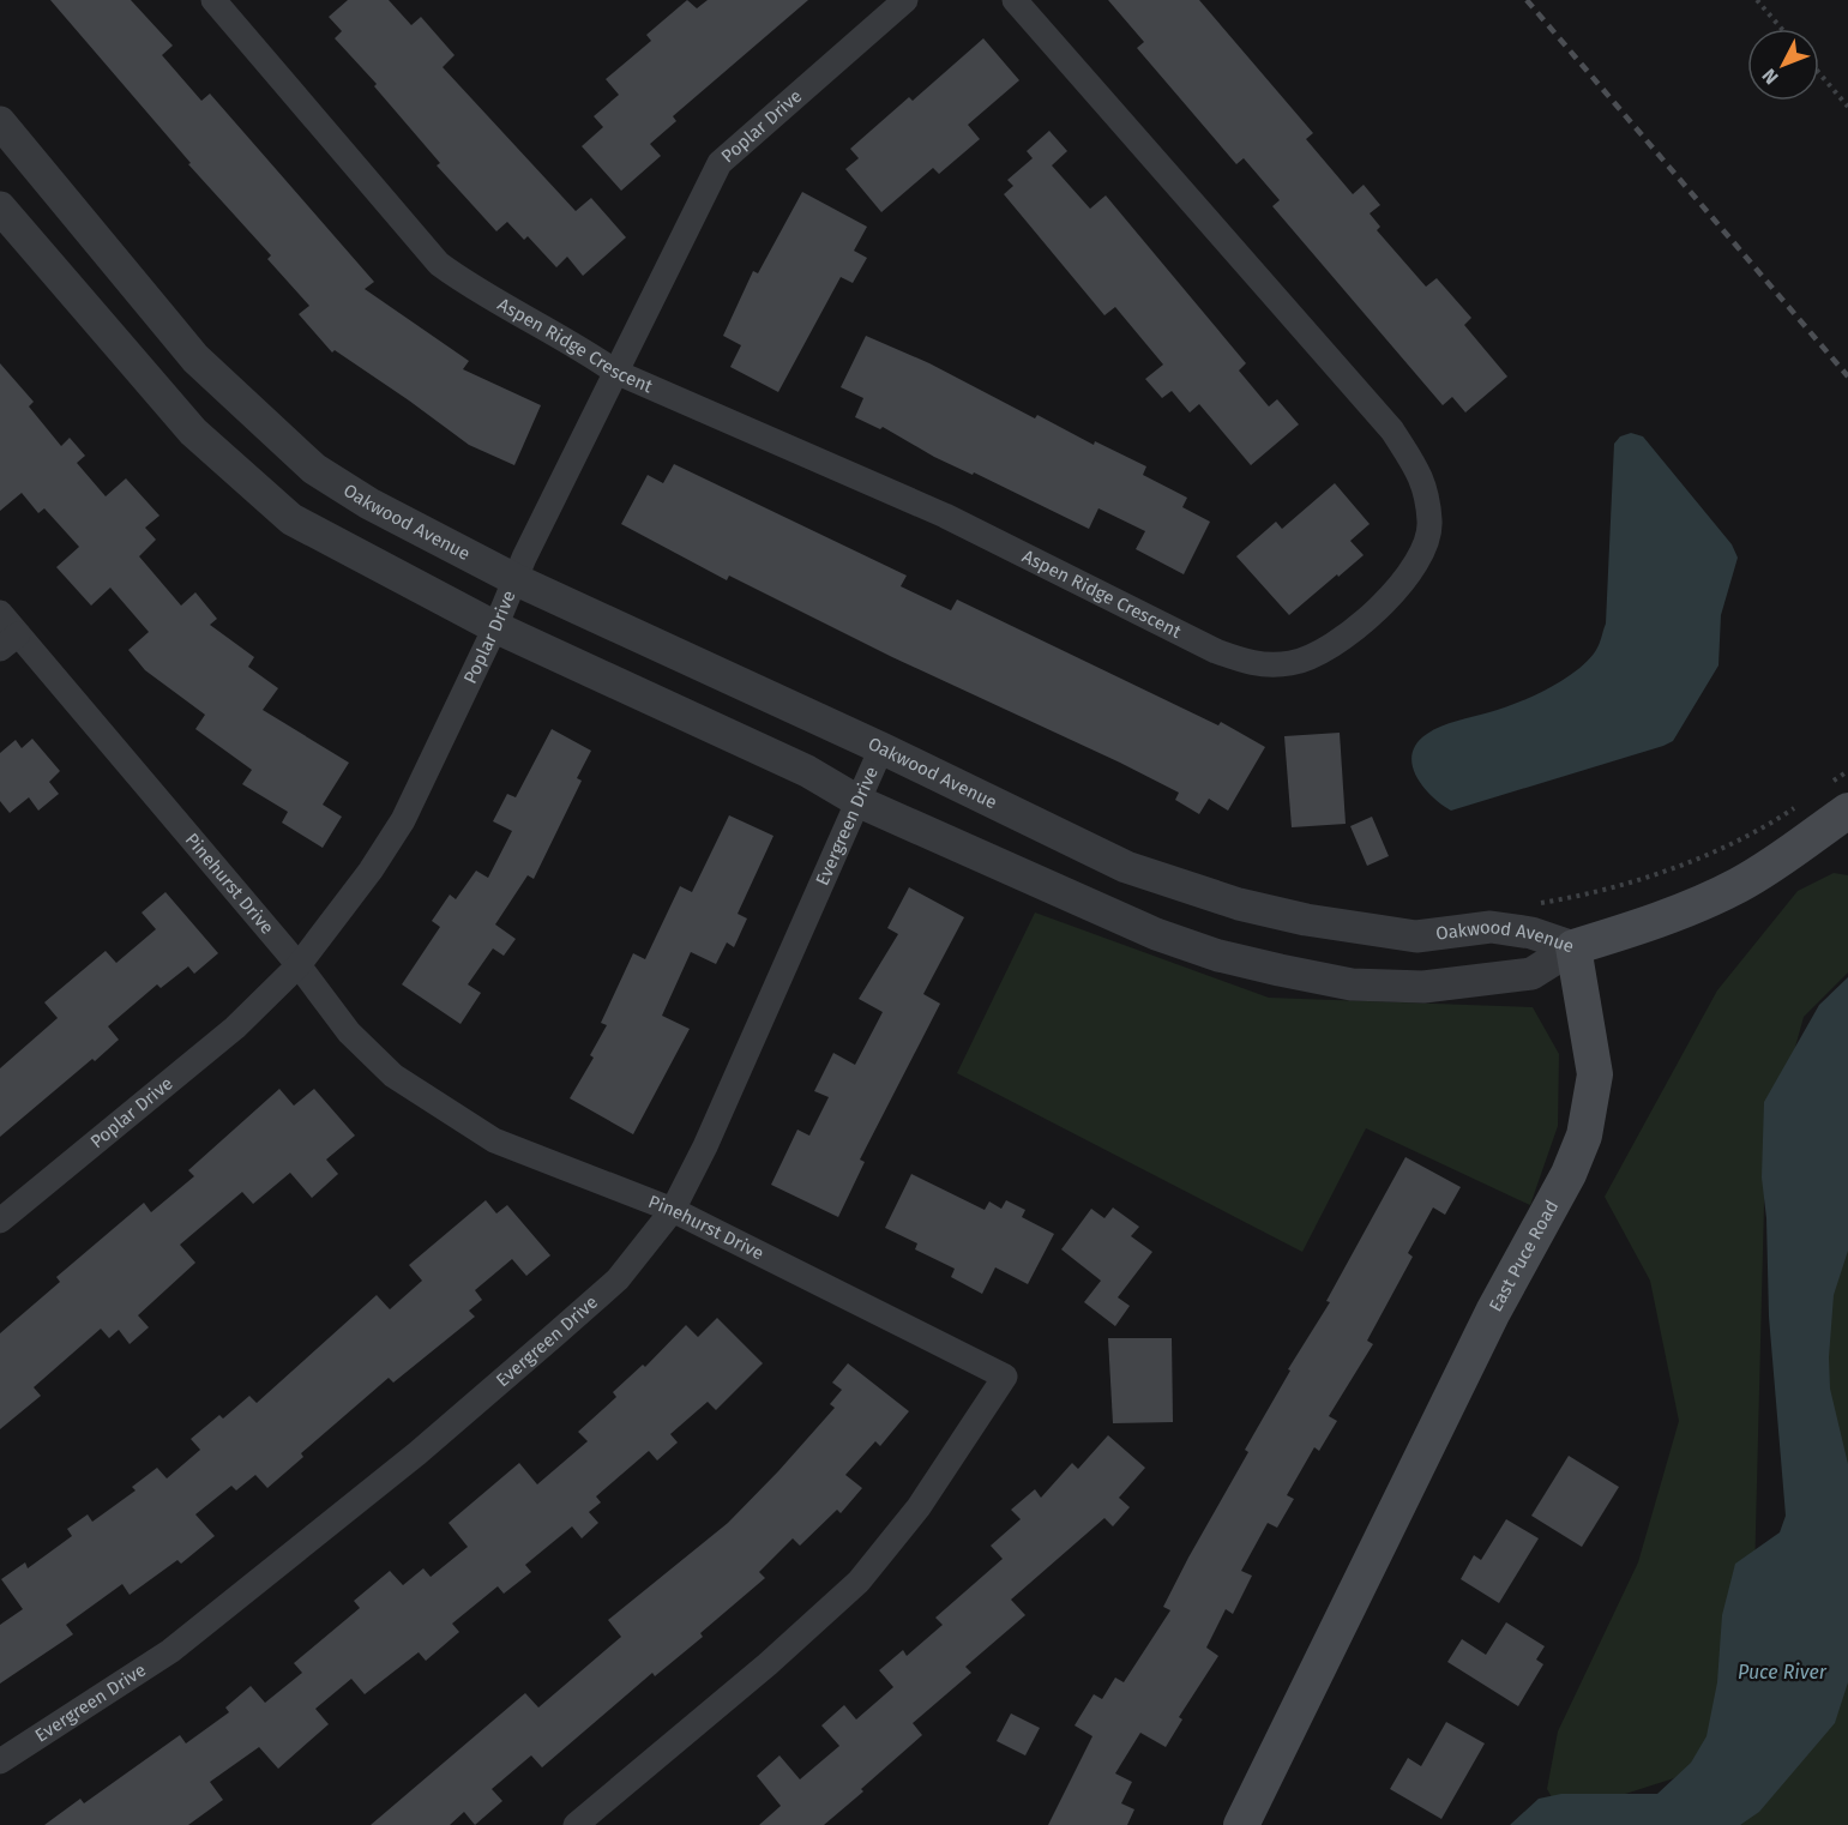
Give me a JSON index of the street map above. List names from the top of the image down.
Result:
{
  "streets": {
    "main road": ["East Puce Road"],
    "street": [
      "Poplar Drive",
      "Aspen Ridge Crescent",
      "Oakwood Avenue",
      "Evergreen Drive",
      "Pinehurst Drive"
    ]
  },
  "crossings": [
    ["Poplar Drive", "Aspen Ridge Crescent"],
    ["Poplar Drive", "Oakwood Avenue"],
    ["Poplar Drive", "Pinehurst Drive"],
    ["Oakwood Avenue", "Evergreen Drive"],
    ["Oakwood Avenue", "East Puce Road"],
    ["Evergreen Drive", "Pinehurst Drive"]
  ],
  "water": ["Puce River"],
  "north": "bottom left"
}
